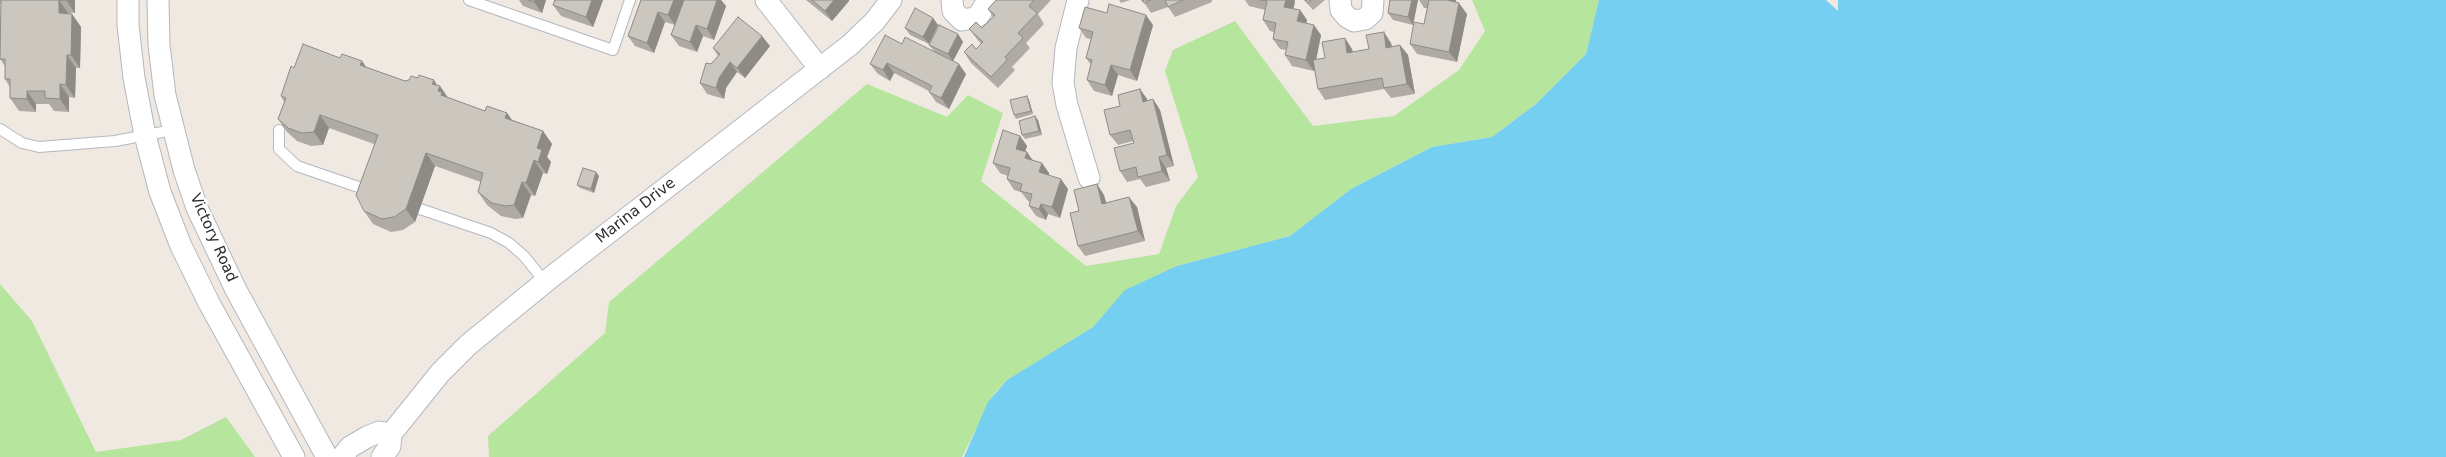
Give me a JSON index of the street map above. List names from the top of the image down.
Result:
{
  "streets": {
    "street": ["Marina Drive", "Victory Road"]
  }
}
